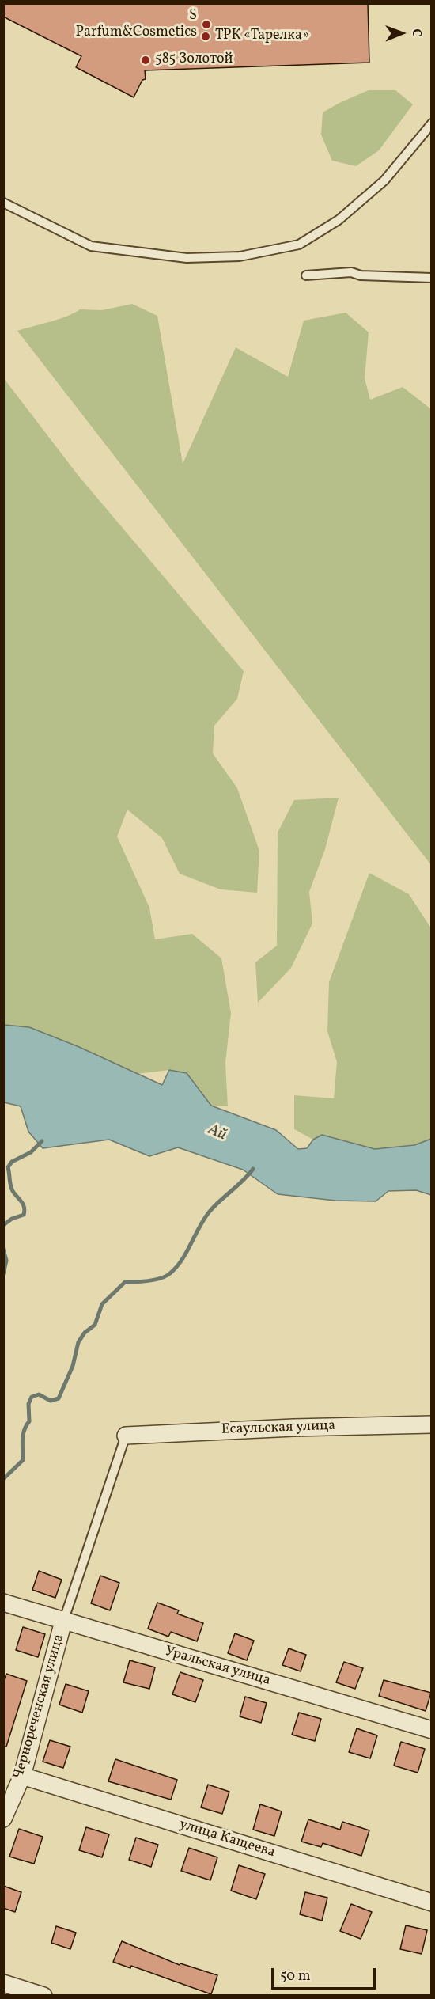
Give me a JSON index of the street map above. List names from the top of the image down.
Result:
{
  "streets": {
    "street": [
      "Есаульская улица",
      "Уральская улица",
      "Чернореченская улица",
      "улица Кащеева"
    ]
  },
  "crossings": [
    ["Уральская улица", "Чернореченская улица"],
    ["Чернореченская улица", "улица Кащеева"]
  ],
  "water": ["Ай"],
  "places": ["S Parfum&Cosmetics", "ТРК «Тарелка»", "585 Золотой"],
  "scale_bar": "50 m",
  "north": "right"
}
